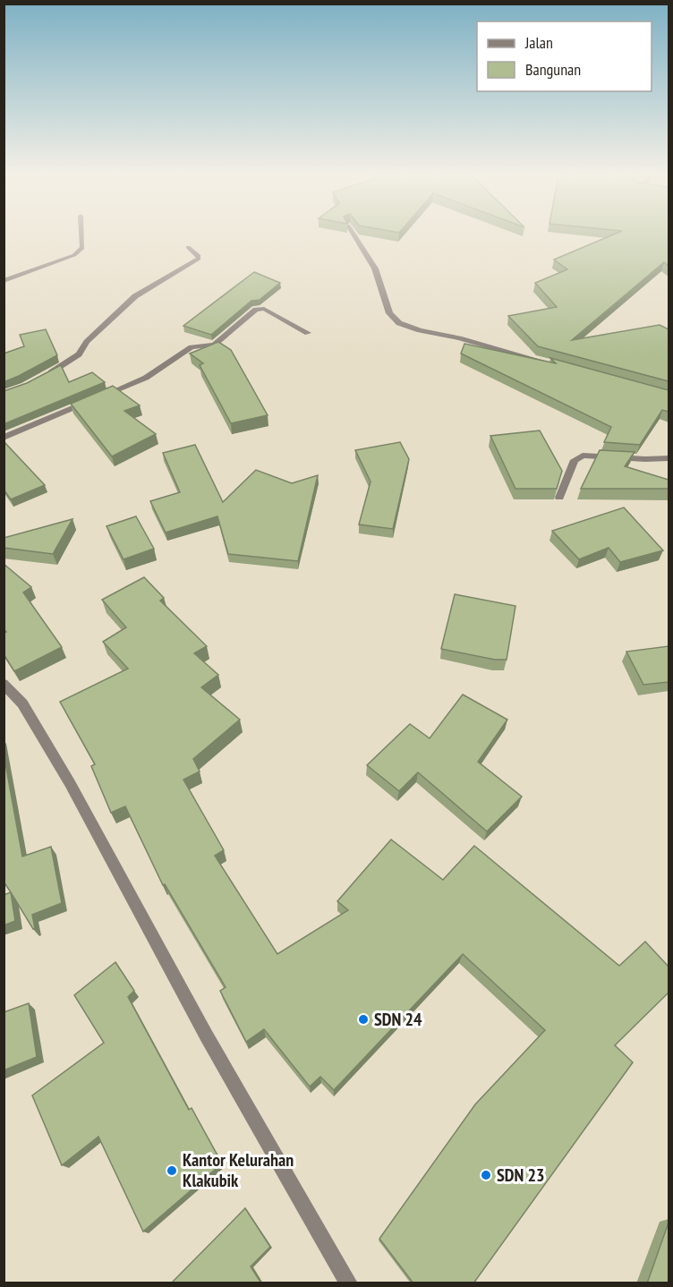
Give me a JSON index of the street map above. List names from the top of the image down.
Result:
{
  "places": ["SDN 24", "Kantor Kelurahan Klakubik", "SDN 23"],
  "legend": ["Jalan", "Bangunan"]
}
